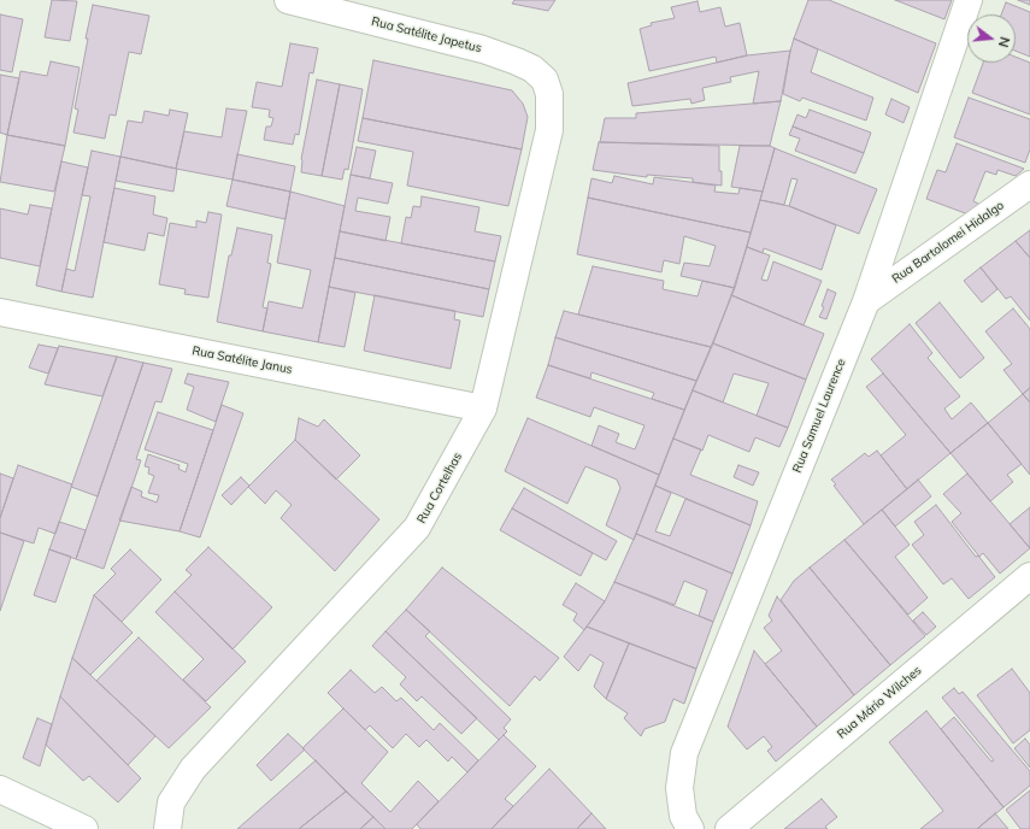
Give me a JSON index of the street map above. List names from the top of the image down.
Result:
{
  "streets": {
    "street": [
      "Rua Satélite Japetus",
      "Rua Bartolomei Hidalgo",
      "Rua Satélite Janus",
      "Rua Samuel Laurence",
      "Rua Cortelhas",
      "Rua Mário Wilches"
    ]
  },
  "crossings": [
    ["Rua Satélite Japetus", "Rua Cortelhas"],
    ["Rua Bartolomei Hidalgo", "Rua Samuel Laurence"],
    ["Rua Satélite Janus", "Rua Cortelhas"]
  ],
  "north": "right"
}
